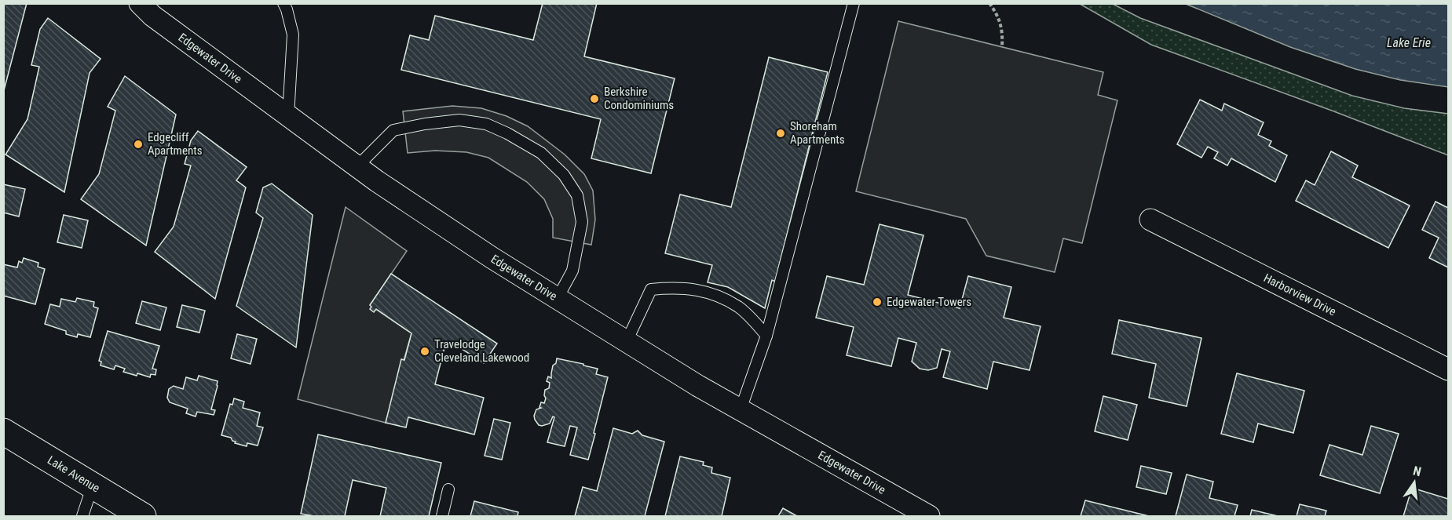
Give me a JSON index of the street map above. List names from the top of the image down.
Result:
{
  "streets": {
    "street": ["Edgewater Drive", "Harborview Drive", "Lake Avenue"]
  },
  "water": ["Lake Erie"],
  "places": [
    "Berkshire Condominiums",
    "Shoreham Apartments",
    "Edgecliff Apartments",
    "Edgewater Towers",
    "Travelodge Cleveland Lakewood"
  ],
  "north": "top"
}
